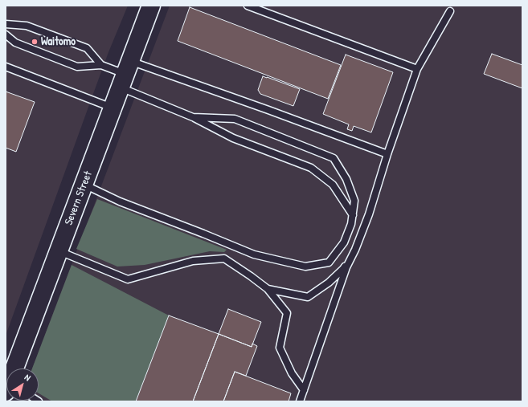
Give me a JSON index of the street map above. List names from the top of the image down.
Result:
{
  "streets": {
    "street": ["Severn Street"]
  },
  "places": ["Waitomo"],
  "north": "top right"
}
